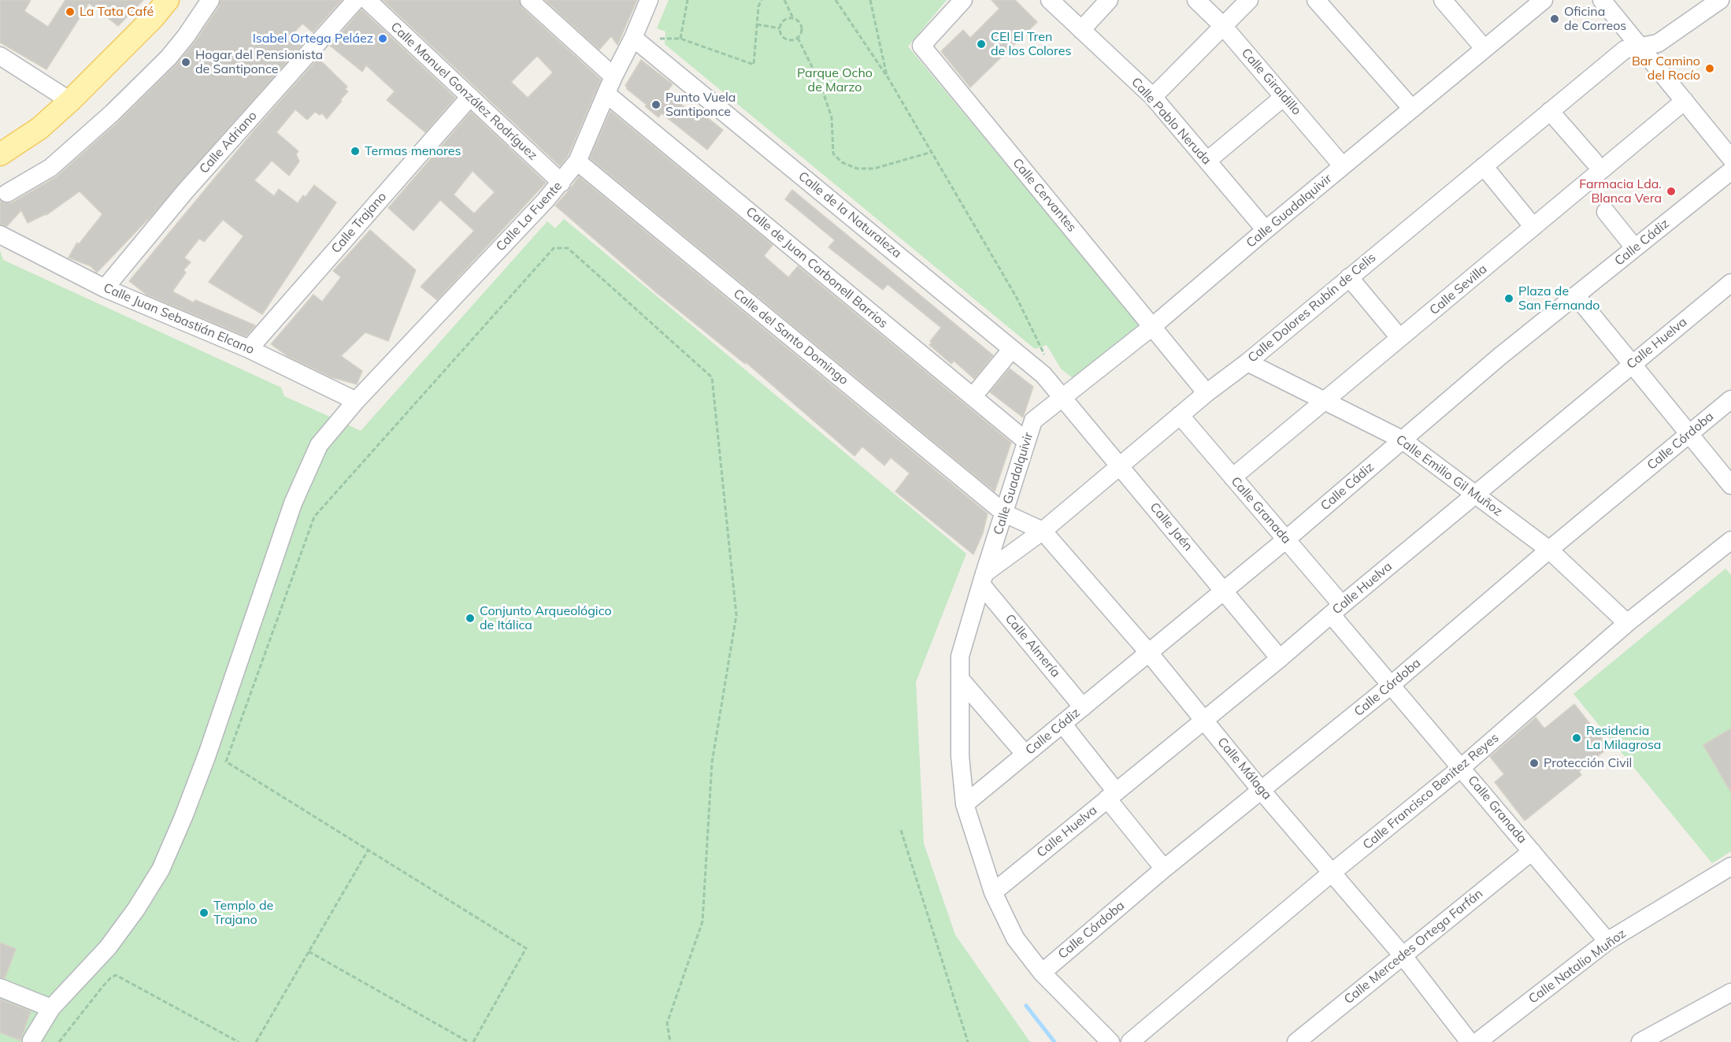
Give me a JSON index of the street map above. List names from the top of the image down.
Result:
{
  "streets": {
    "street": [
      "Calle Giraldillo",
      "Calle Manuel González Rodríguez",
      "Calle Pablo Neruda",
      "Calle Adriano",
      "Calle Cervantes",
      "Calle Guadalquivir",
      "Calle de la Naturaleza",
      "Calle La Fuente",
      "Calle Trajano",
      "Calle Cádiz",
      "Calle de Juan Carbonell Barrios",
      "Calle Sevilla",
      "Calle Dolores Rubín de Celis",
      "Calle Juan Sebastián Elcano",
      "Calle del Santo Domingo",
      "Calle Huelva",
      "Calle Córdoba",
      "Calle Emilio Gil Muñoz",
      "Calle Granada",
      "Calle Jaén",
      "Calle Almería",
      "Calle Málaga",
      "Calle Francisco Benitez Reyes",
      "Calle Mercedes Ortega Farfán",
      "Calle Natalio Muñoz"
    ]
  },
  "crossings": [
    ["Calle Giraldillo", "Calle Guadalquivir"],
    ["Calle Manuel González Rodríguez", "Calle La Fuente"],
    ["Calle Manuel González Rodríguez", "Calle Trajano"],
    ["Calle Pablo Neruda", "Calle Guadalquivir"],
    ["Calle Adriano", "Calle Juan Sebastián Elcano"],
    ["Calle Cervantes", "Calle Guadalquivir"],
    ["Calle Cervantes", "Calle Dolores Rubín de Celis"],
    ["Calle Guadalquivir", "Calle de la Naturaleza"],
    ["Calle Guadalquivir", "Calle Cádiz"],
    ["Calle Guadalquivir", "Calle de Juan Carbonell Barrios"],
    ["Calle Guadalquivir", "Calle Dolores Rubín de Celis"],
    ["Calle Guadalquivir", "Calle del Santo Domingo"],
    ["Calle Guadalquivir", "Calle Huelva"],
    ["Calle Guadalquivir", "Calle Córdoba"],
    ["Calle Guadalquivir", "Calle Jaén"],
    ["Calle Guadalquivir", "Calle Almería"],
    ["Calle Guadalquivir", "Calle Málaga"],
    ["Calle de la Naturaleza", "Calle La Fuente"],
    ["Calle de la Naturaleza", "Calle Jaén"],
    ["Calle La Fuente", "Calle de Juan Carbonell Barrios"],
    ["Calle La Fuente", "Calle Juan Sebastián Elcano"],
    ["Calle La Fuente", "Calle del Santo Domingo"],
    ["Calle Trajano", "Calle Juan Sebastián Elcano"],
    ["Calle Cádiz", "Calle Emilio Gil Muñoz"],
    ["Calle Cádiz", "Calle Granada"],
    ["Calle Cádiz", "Calle Jaén"],
    ["Calle Cádiz", "Calle Almería"],
    ["Calle Cádiz", "Calle Málaga"],
    ["Calle Sevilla", "Calle Emilio Gil Muñoz"],
    ["Calle Sevilla", "Calle Granada"],
    ["Calle Dolores Rubín de Celis", "Calle Emilio Gil Muñoz"],
    ["Calle Dolores Rubín de Celis", "Calle Granada"],
    ["Calle Dolores Rubín de Celis", "Calle Jaén"],
    ["Calle Dolores Rubín de Celis", "Calle Almería"],
    ["Calle Dolores Rubín de Celis", "Calle Málaga"],
    ["Calle del Santo Domingo", "Calle Málaga"],
    ["Calle Huelva", "Calle Emilio Gil Muñoz"],
    ["Calle Huelva", "Calle Granada"],
    ["Calle Huelva", "Calle Jaén"],
    ["Calle Huelva", "Calle Málaga"],
    ["Calle Córdoba", "Calle Emilio Gil Muñoz"],
    ["Calle Córdoba", "Calle Granada"],
    ["Calle Córdoba", "Calle Málaga"],
    ["Calle Emilio Gil Muñoz", "Calle Francisco Benitez Reyes"],
    ["Calle Granada", "Calle Francisco Benitez Reyes"],
    ["Calle Granada", "Calle Mercedes Ortega Farfán"],
    ["Calle Granada", "Calle Natalio Muñoz"],
    ["Calle Málaga", "Calle Francisco Benitez Reyes"],
    ["Calle Málaga", "Calle Mercedes Ortega Farfán"]
  ],
  "parks": ["Parque Ocho de Marzo"],
  "places": [
    "La Tata Café",
    "Oficina de Correos",
    "Isabel Ortega Peláez",
    "CEI El Tren de los Colores",
    "Hogar del Pensionista de Santiponce",
    "Bar Camino del Rocío",
    "Punto Vuela Santiponce",
    "Termas menores",
    "Farmacia Lda. Blanca Vera",
    "Plaza de San Fernando",
    "Conjunto Arqueológico de Itálica",
    "Residencia La Milagrosa",
    "Protección Civil",
    "Templo de Trajano"
  ]
}
